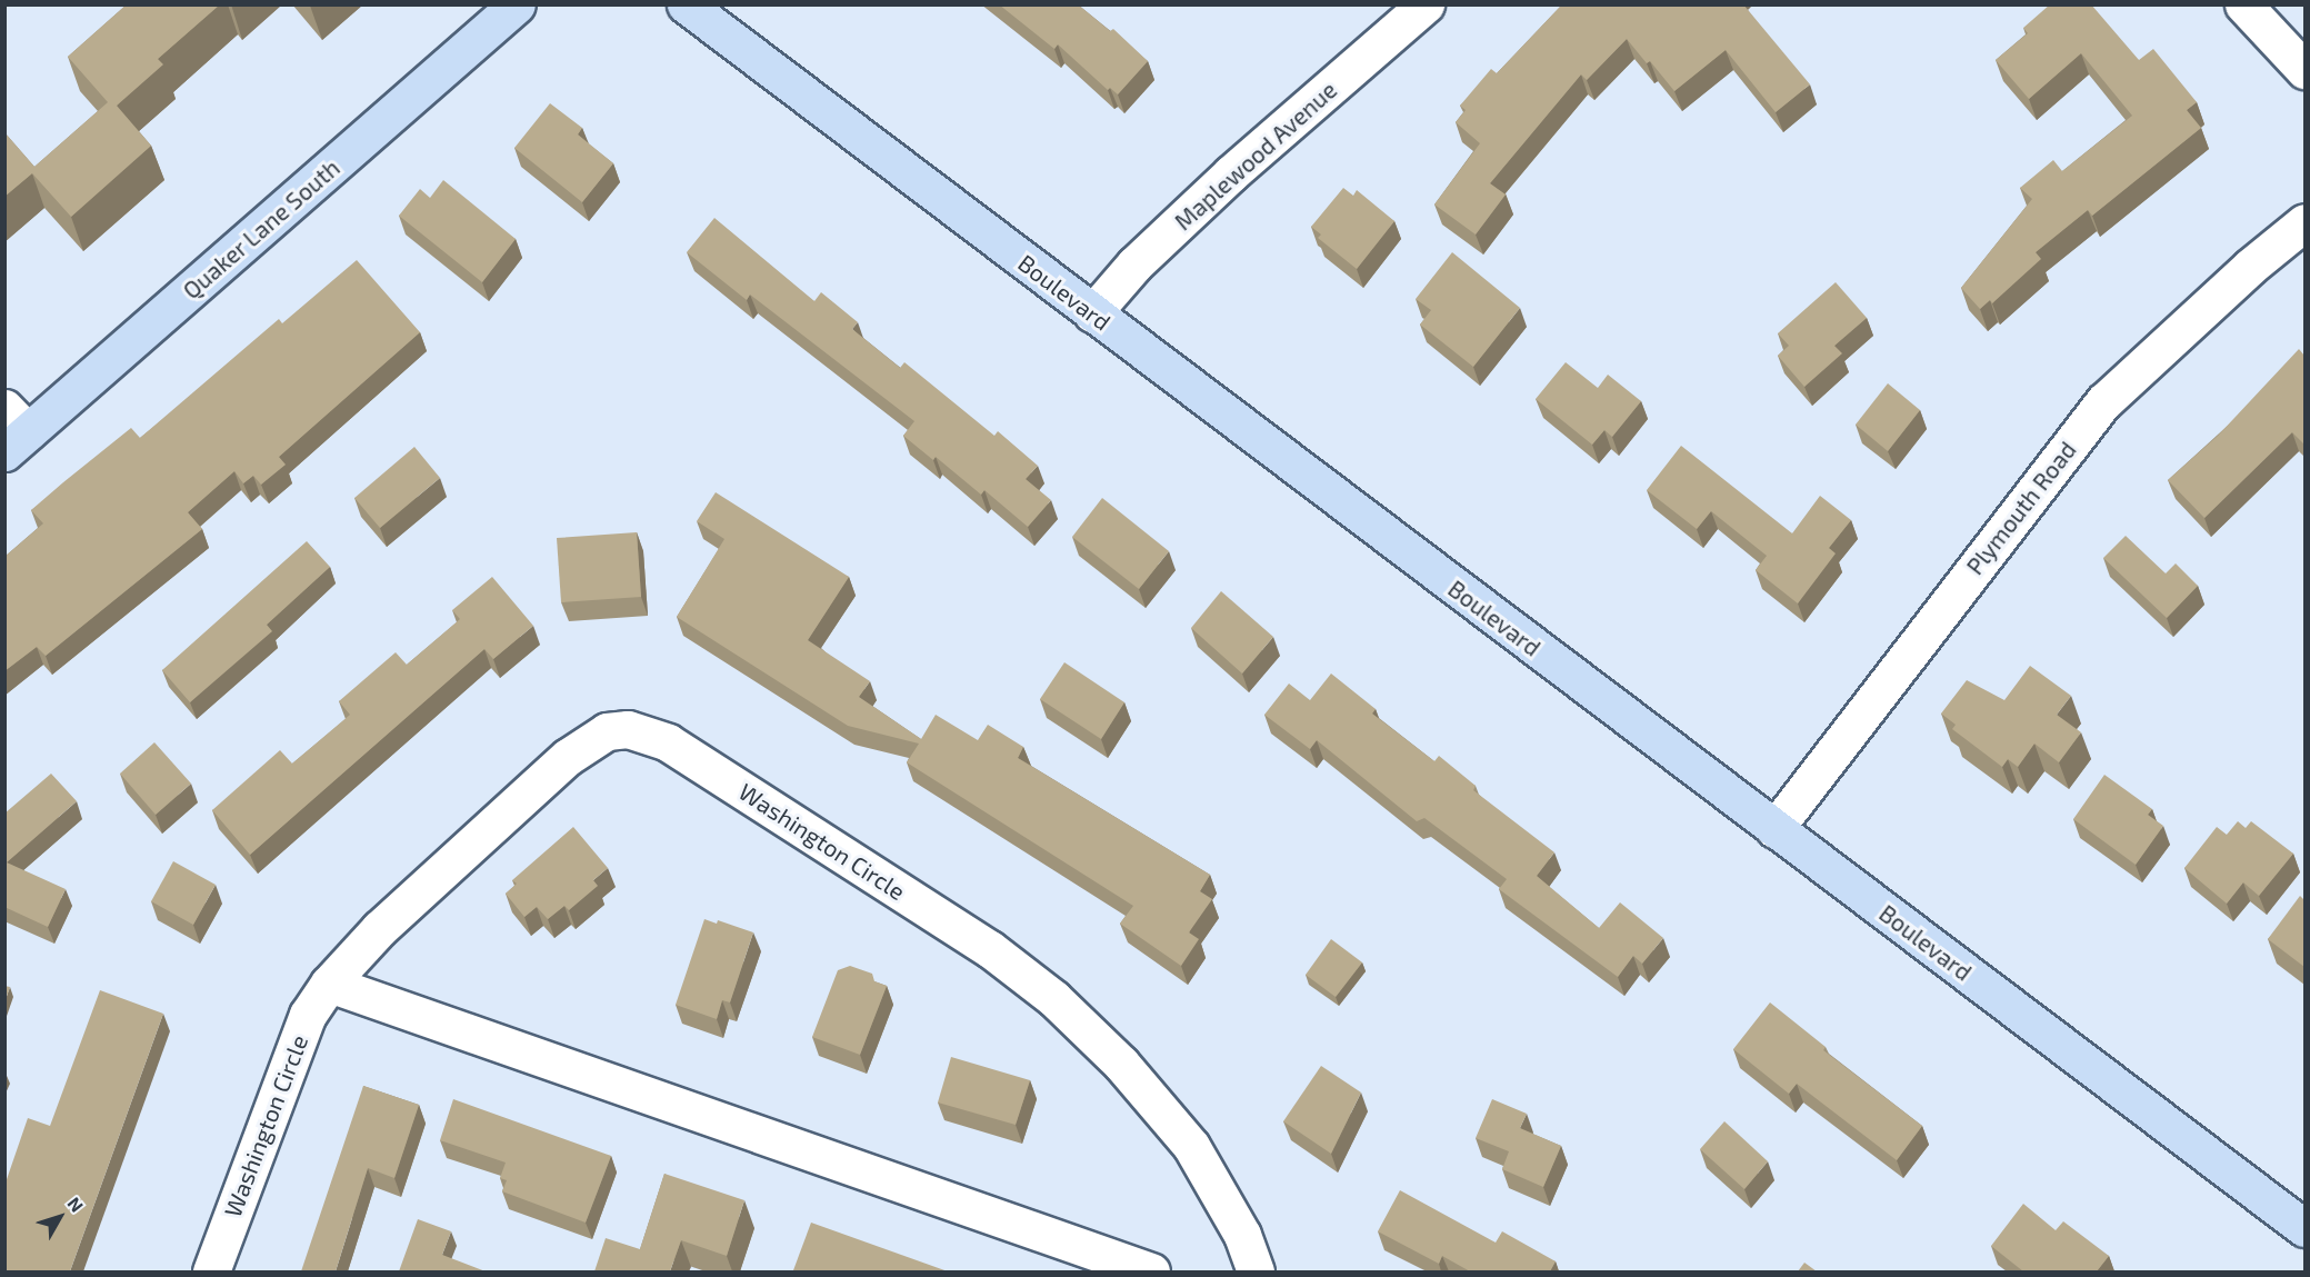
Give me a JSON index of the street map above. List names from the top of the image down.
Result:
{
  "streets": {
    "main road": ["Quaker Lane South", "Boulevard"],
    "street": ["Maplewood Avenue", "Plymouth Road", "Washington Circle"]
  },
  "crossings": [
    ["Maplewood Avenue", "Boulevard"],
    ["Boulevard", "Plymouth Road"]
  ],
  "north": "top right"
}
